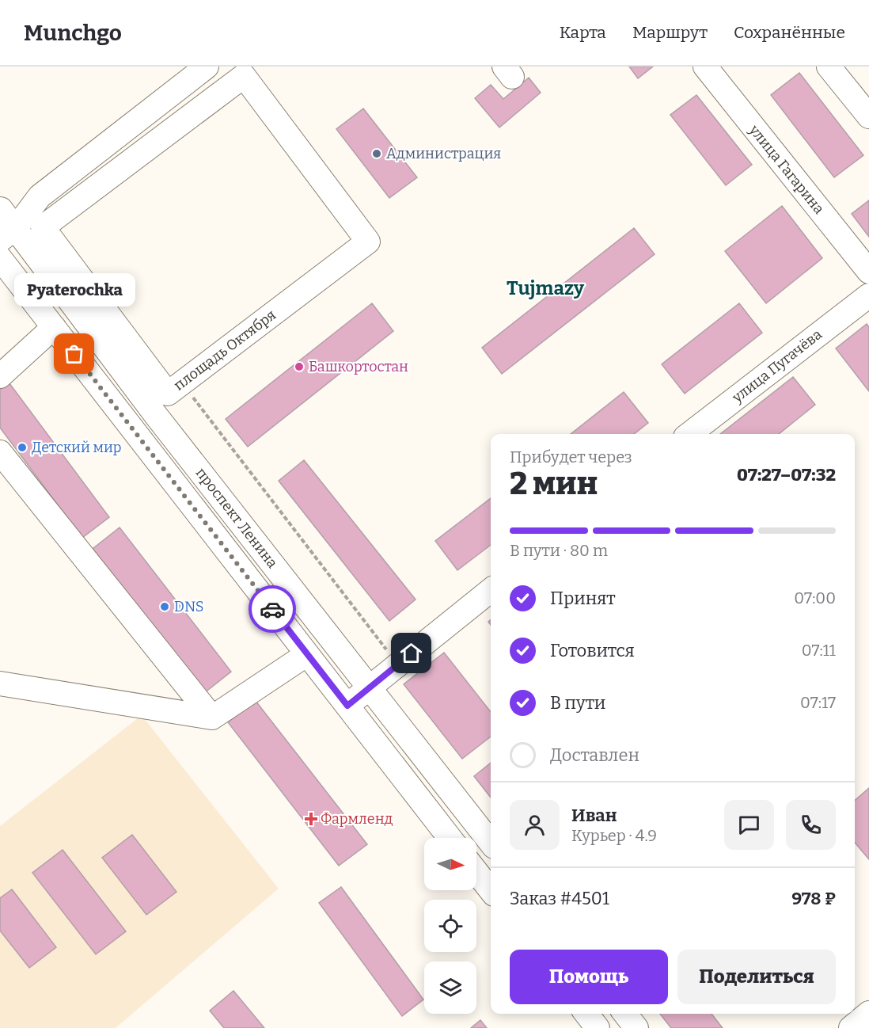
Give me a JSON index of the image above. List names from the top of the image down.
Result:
{
  "streets": {
    "street": [
      "улица Гагарина",
      "площадь Октября",
      "улица Пугачёва",
      "проспект Ленина"
    ]
  },
  "districts": ["Tujmazy"],
  "places": {
    "other": [
      "Администрация",
      "Pyaterochka",
      "Башкортостан",
      "Детский мир",
      "DNS"
    ],
    "health": ["Фармленд"]
  },
  "north": "right",
  "page": {
    "header": "Munchgo",
    "nav": ["Карта", "Маршрут", "Сохранённые"],
    "bubble": "Pyaterochka",
    "heading": ["2 мин", "Прибудет через", "07:27–07:32"],
    "panel": [
      "Иван",
      "Курьер · 4.9",
      "Заказ #4501",
      "978 ₽"
    ],
    "bar": "В пути · 80 m",
    "list": [
      ["Принят", "07:00"],
      ["Готовится", "07:11"],
      ["В пути", "07:17"],
      "Доставлен"
    ],
    "buttons": ["Помощь", "Поделиться"]
  }
}
